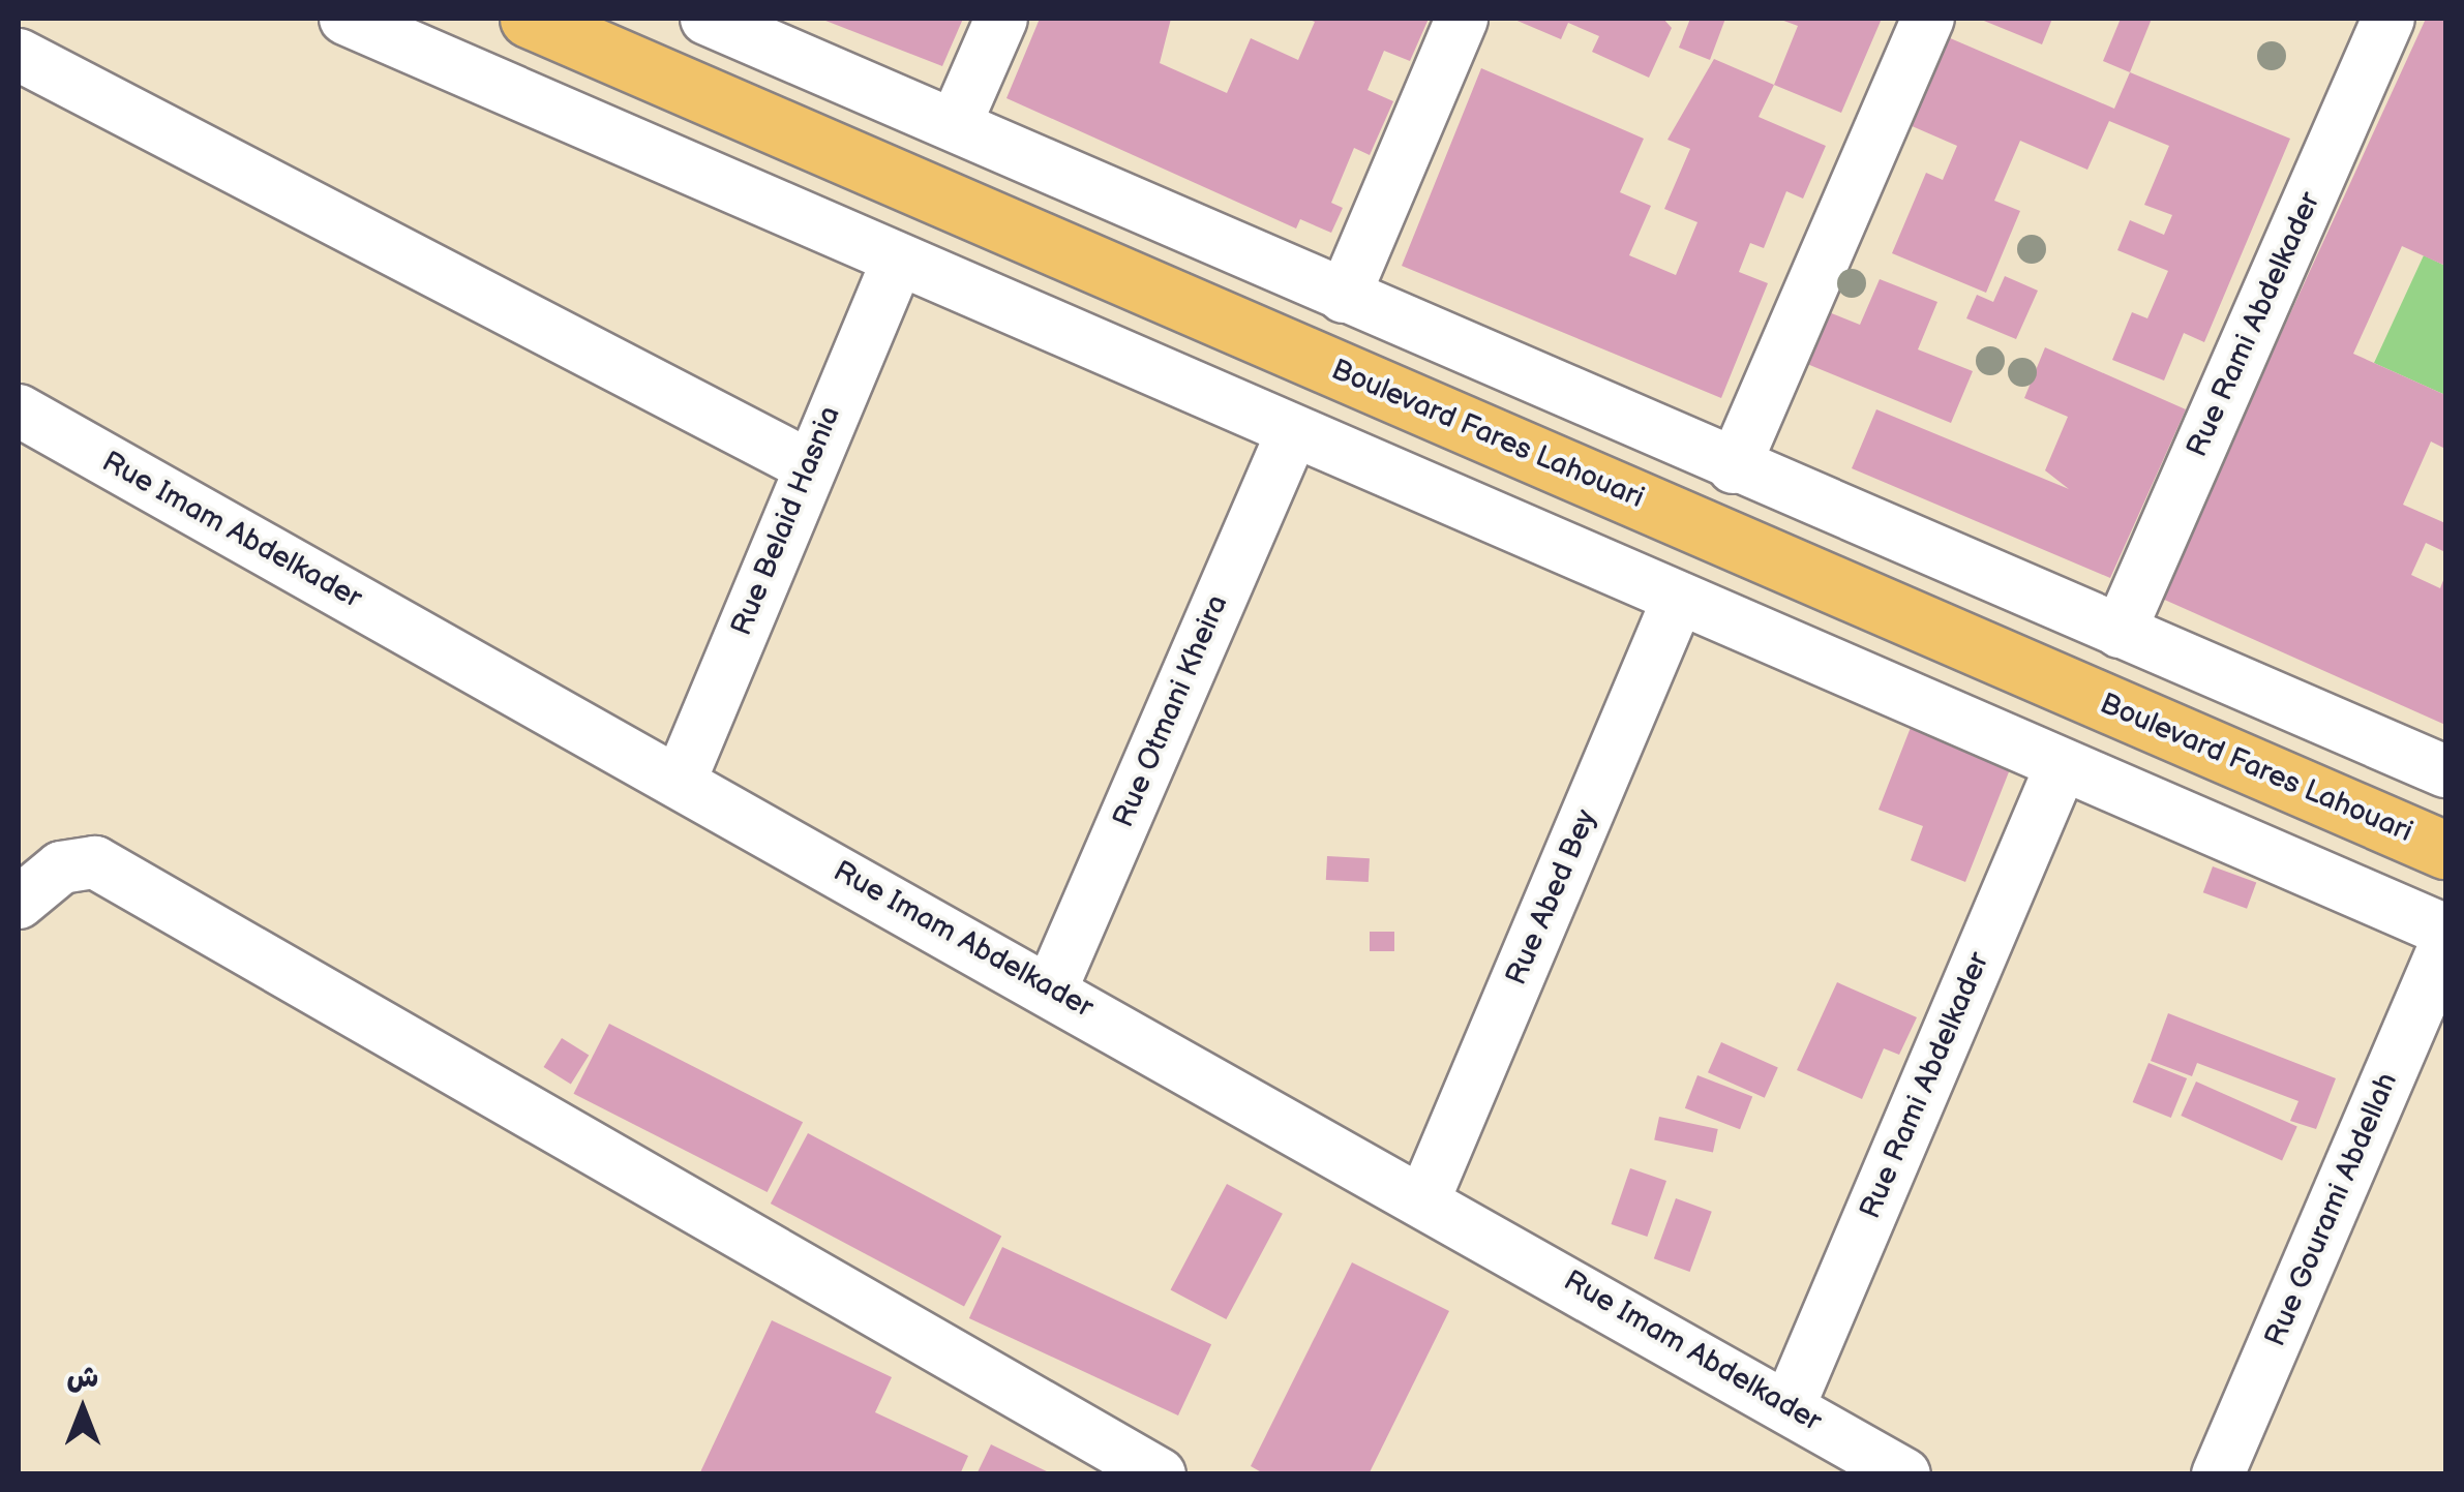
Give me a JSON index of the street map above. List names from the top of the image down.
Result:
{
  "streets": {
    "main road": ["Boulevard Fares Lahouari"],
    "street": [
      "Rue Rami Abdelkader",
      "Rue Belaid Hasnia",
      "Rue Imam Abdelkader",
      "Rue Otmani Kheira",
      "Rue Abed Bey",
      "Rue Gourami Abdellah"
    ]
  },
  "crossings": [
    ["Rue Rami Abdelkader", "Rue Imam Abdelkader"],
    ["Rue Belaid Hasnia", "Rue Imam Abdelkader"],
    ["Rue Imam Abdelkader", "Rue Otmani Kheira"],
    ["Rue Imam Abdelkader", "Rue Abed Bey"]
  ],
  "north": "top"
}
